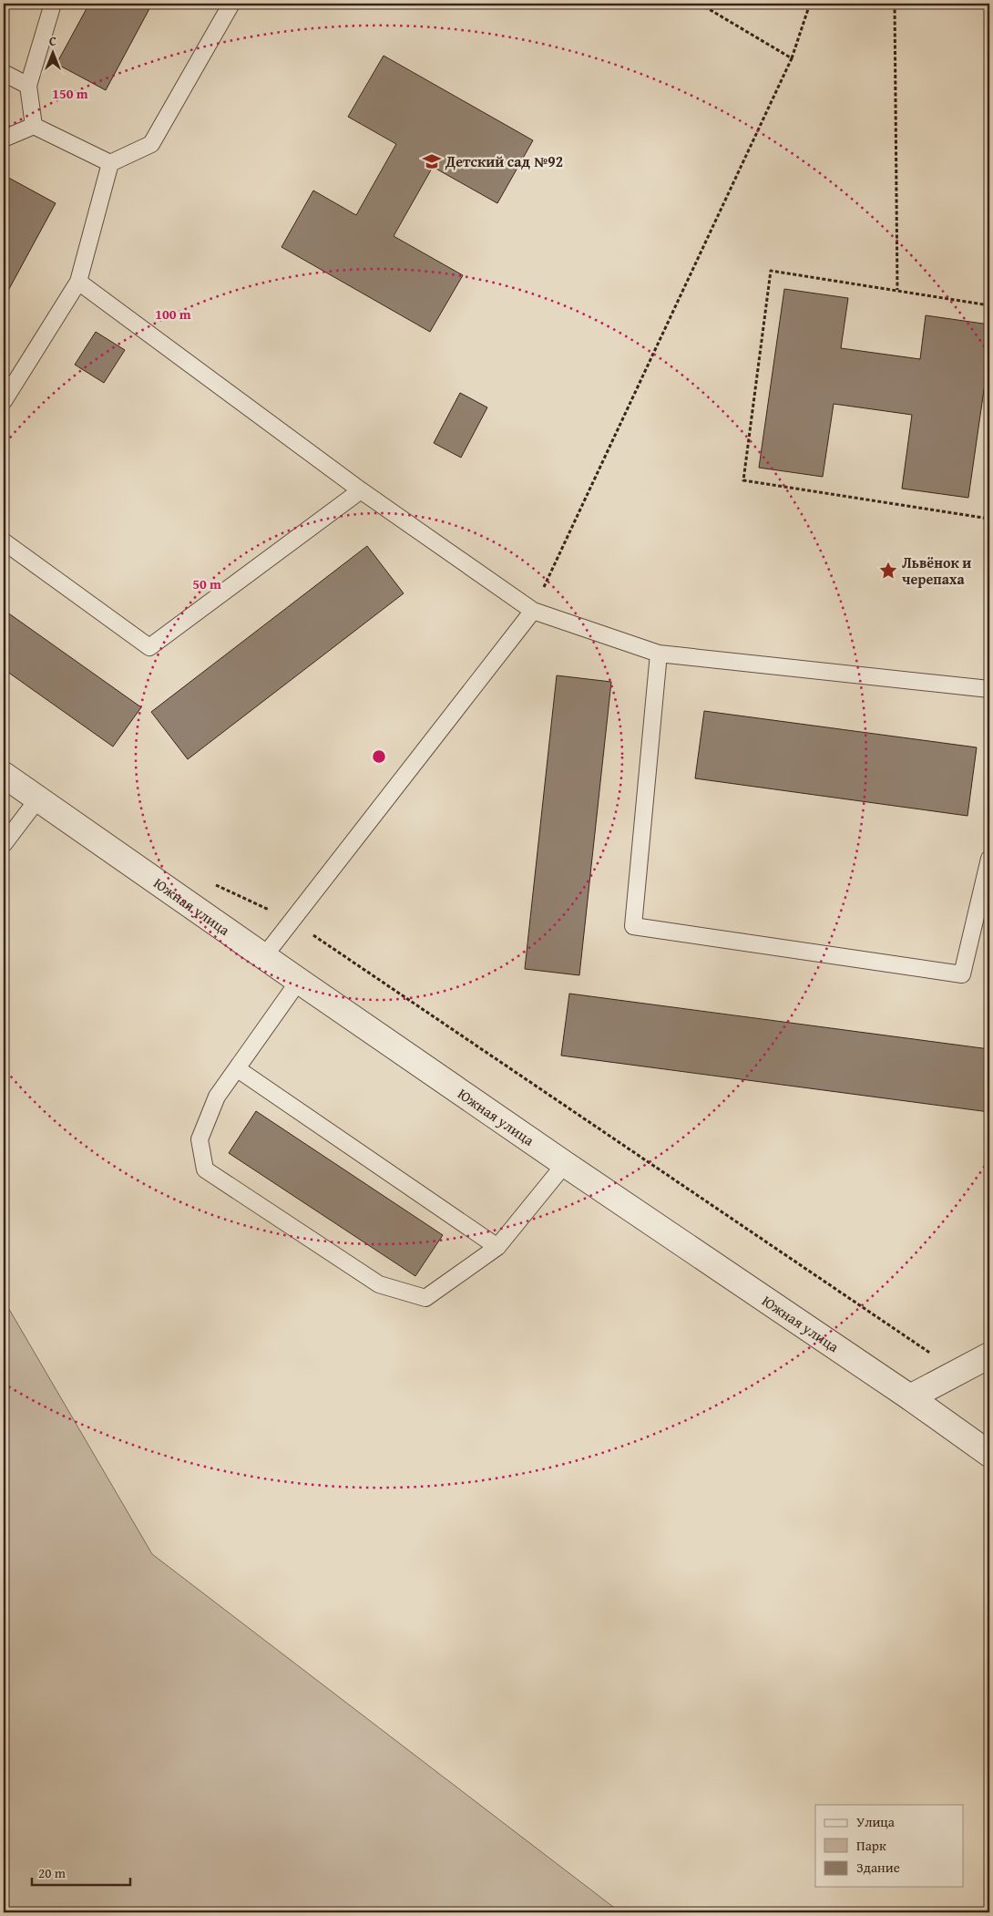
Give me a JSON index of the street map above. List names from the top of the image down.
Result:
{
  "streets": {
    "street": ["Южная улица"]
  },
  "places": {
    "school or university": ["Детский сад №92"],
    "place": ["Львёнок и черепаха"]
  },
  "legend": ["Улица", "Парк", "Здание"],
  "scale_bar": "20 m",
  "north": "top",
  "rings": ["150 m", "100 m", "50 m"]
}
